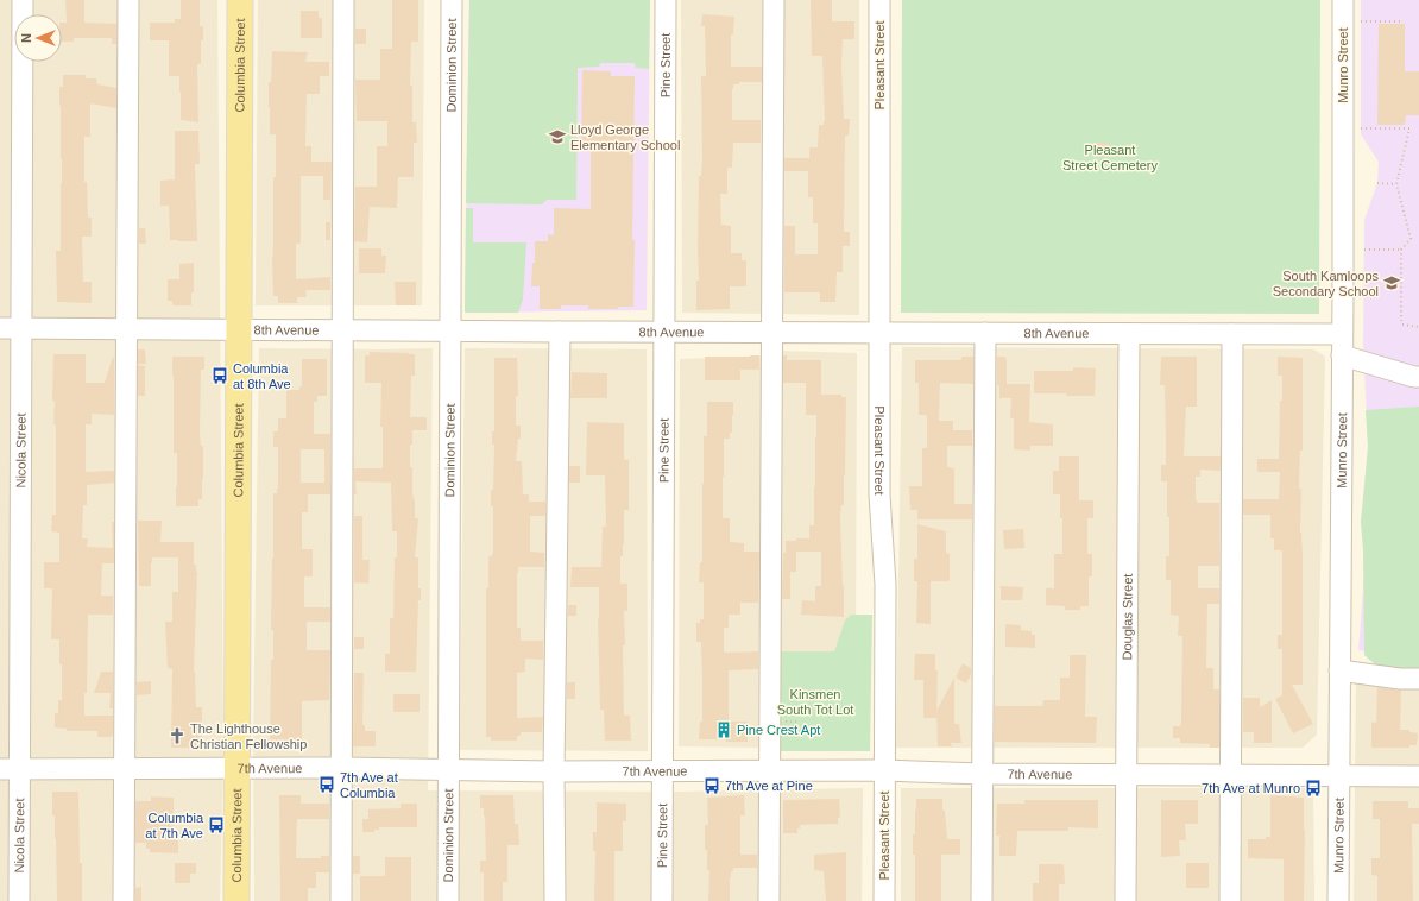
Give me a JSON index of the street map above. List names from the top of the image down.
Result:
{
  "streets": {
    "main road": ["Columbia Street"],
    "street": [
      "Dominion Street",
      "Pine Street",
      "Pleasant Street",
      "Munro Street",
      "8th Avenue",
      "Nicola Street",
      "Douglas Street",
      "7th Avenue"
    ]
  },
  "crossings": [
    ["Columbia Street", "8th Avenue"],
    ["Columbia Street", "7th Avenue"],
    ["Dominion Street", "8th Avenue"],
    ["Dominion Street", "7th Avenue"],
    ["Pine Street", "8th Avenue"],
    ["Pine Street", "7th Avenue"],
    ["Pleasant Street", "8th Avenue"],
    ["Pleasant Street", "7th Avenue"],
    ["Munro Street", "8th Avenue"],
    ["Munro Street", "7th Avenue"],
    ["8th Avenue", "Nicola Street"],
    ["8th Avenue", "Douglas Street"],
    ["Nicola Street", "7th Avenue"],
    ["Douglas Street", "7th Avenue"]
  ],
  "parks": ["Pleasant Street Cemetery", "Kinsmen South Tot Lot"],
  "places": {
    "school or university": ["Lloyd George Elementary School", "South Kamloops Secondary School"],
    "bus stop": [
      "Columbia at 8th Ave",
      "7th Ave at Columbia",
      "7th Ave at Pine",
      "7th Ave at Munro",
      "Columbia at 7th Ave"
    ],
    "building": ["Pine Crest Apt"],
    "church": ["The Lighthouse Christian Fellowship"]
  },
  "north": "left"
}
